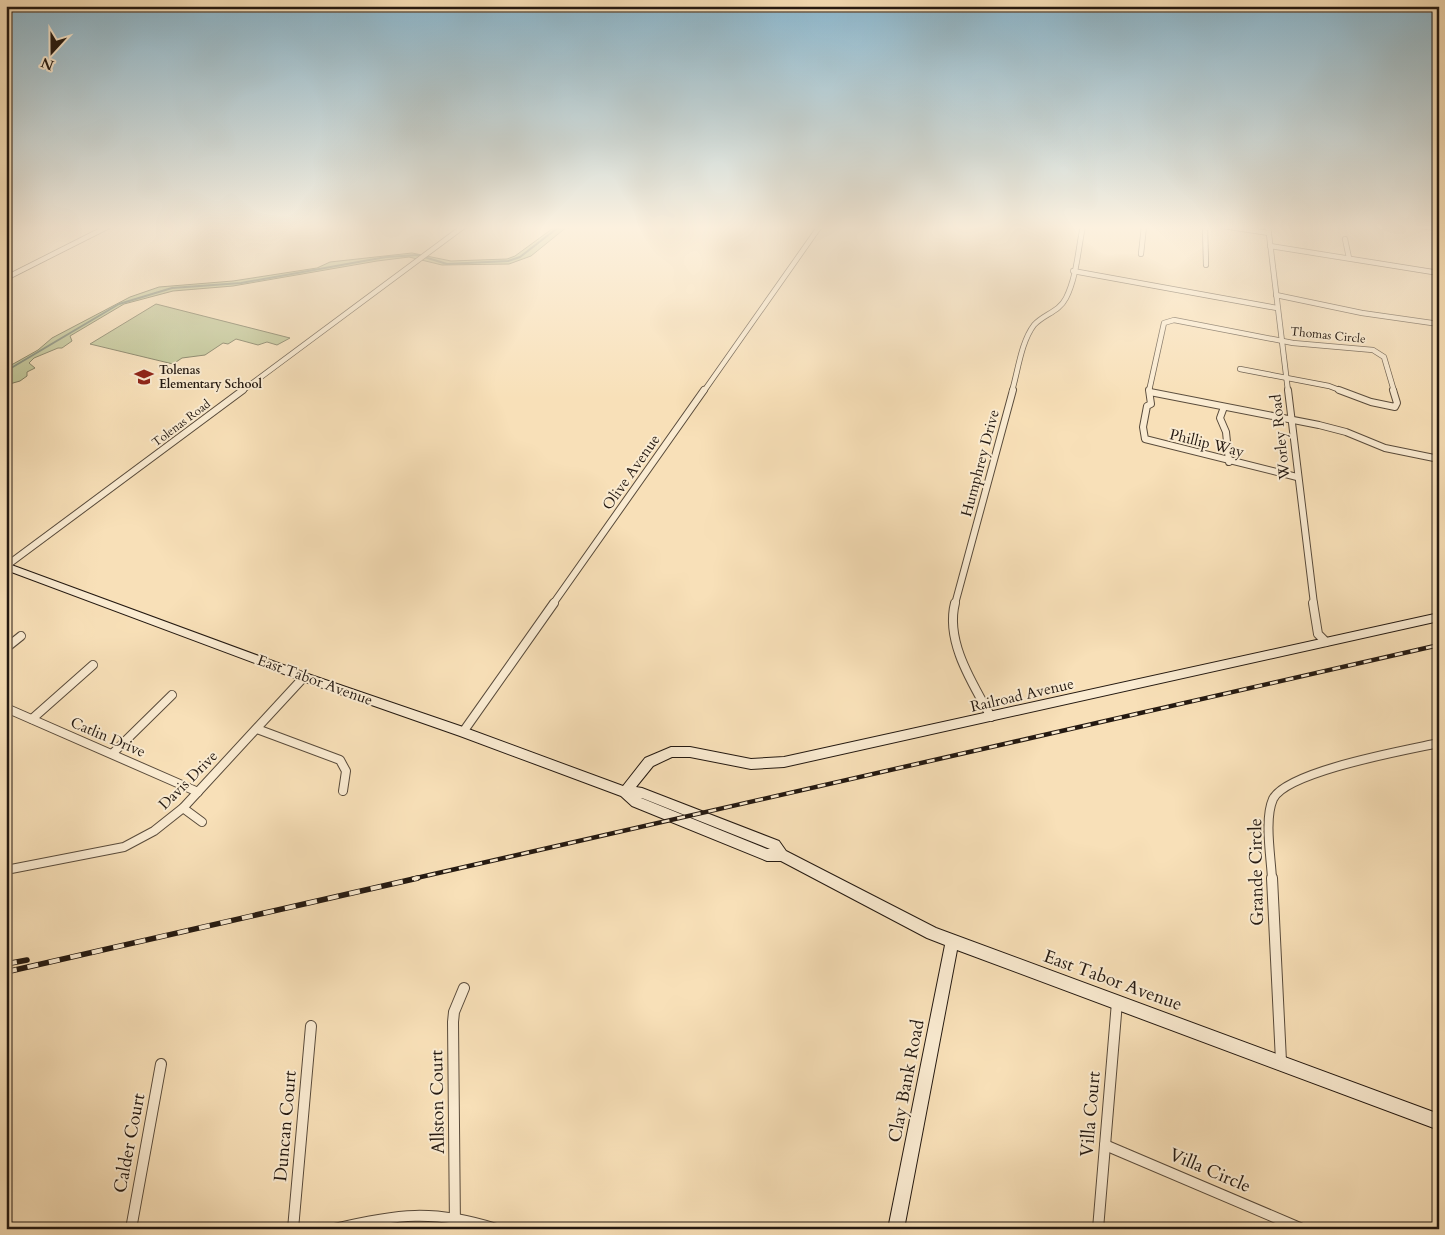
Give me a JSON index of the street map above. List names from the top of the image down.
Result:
{
  "streets": {
    "main road": ["East Tabor Avenue", "Railroad Avenue", "Clay Bank Road"],
    "street": [
      "Thomas Circle",
      "Tolenas Road",
      "Worley Road",
      "Phillip Way",
      "Humphrey Drive",
      "Olive Avenue",
      "Catlin Drive",
      "Davis Drive",
      "Grande Circle",
      "Allston Court",
      "Villa Court",
      "Duncan Court",
      "Calder Court",
      "Villa Circle"
    ]
  },
  "crossings": [
    ["Thomas Circle", "Worley Road"],
    ["Thomas Circle", "Phillip Way"],
    ["Tolenas Road", "East Tabor Avenue"],
    ["Worley Road", "Phillip Way"],
    ["Worley Road", "Railroad Avenue"],
    ["Humphrey Drive", "Railroad Avenue"],
    ["Olive Avenue", "East Tabor Avenue"],
    ["East Tabor Avenue", "Railroad Avenue"],
    ["East Tabor Avenue", "Davis Drive"],
    ["East Tabor Avenue", "Grande Circle"],
    ["East Tabor Avenue", "Clay Bank Road"],
    ["East Tabor Avenue", "Villa Court"],
    ["Catlin Drive", "Davis Drive"],
    ["Villa Court", "Villa Circle"]
  ],
  "places": {
    "school or university": ["Tolenas Elementary School"]
  },
  "north": "bottom"
}
